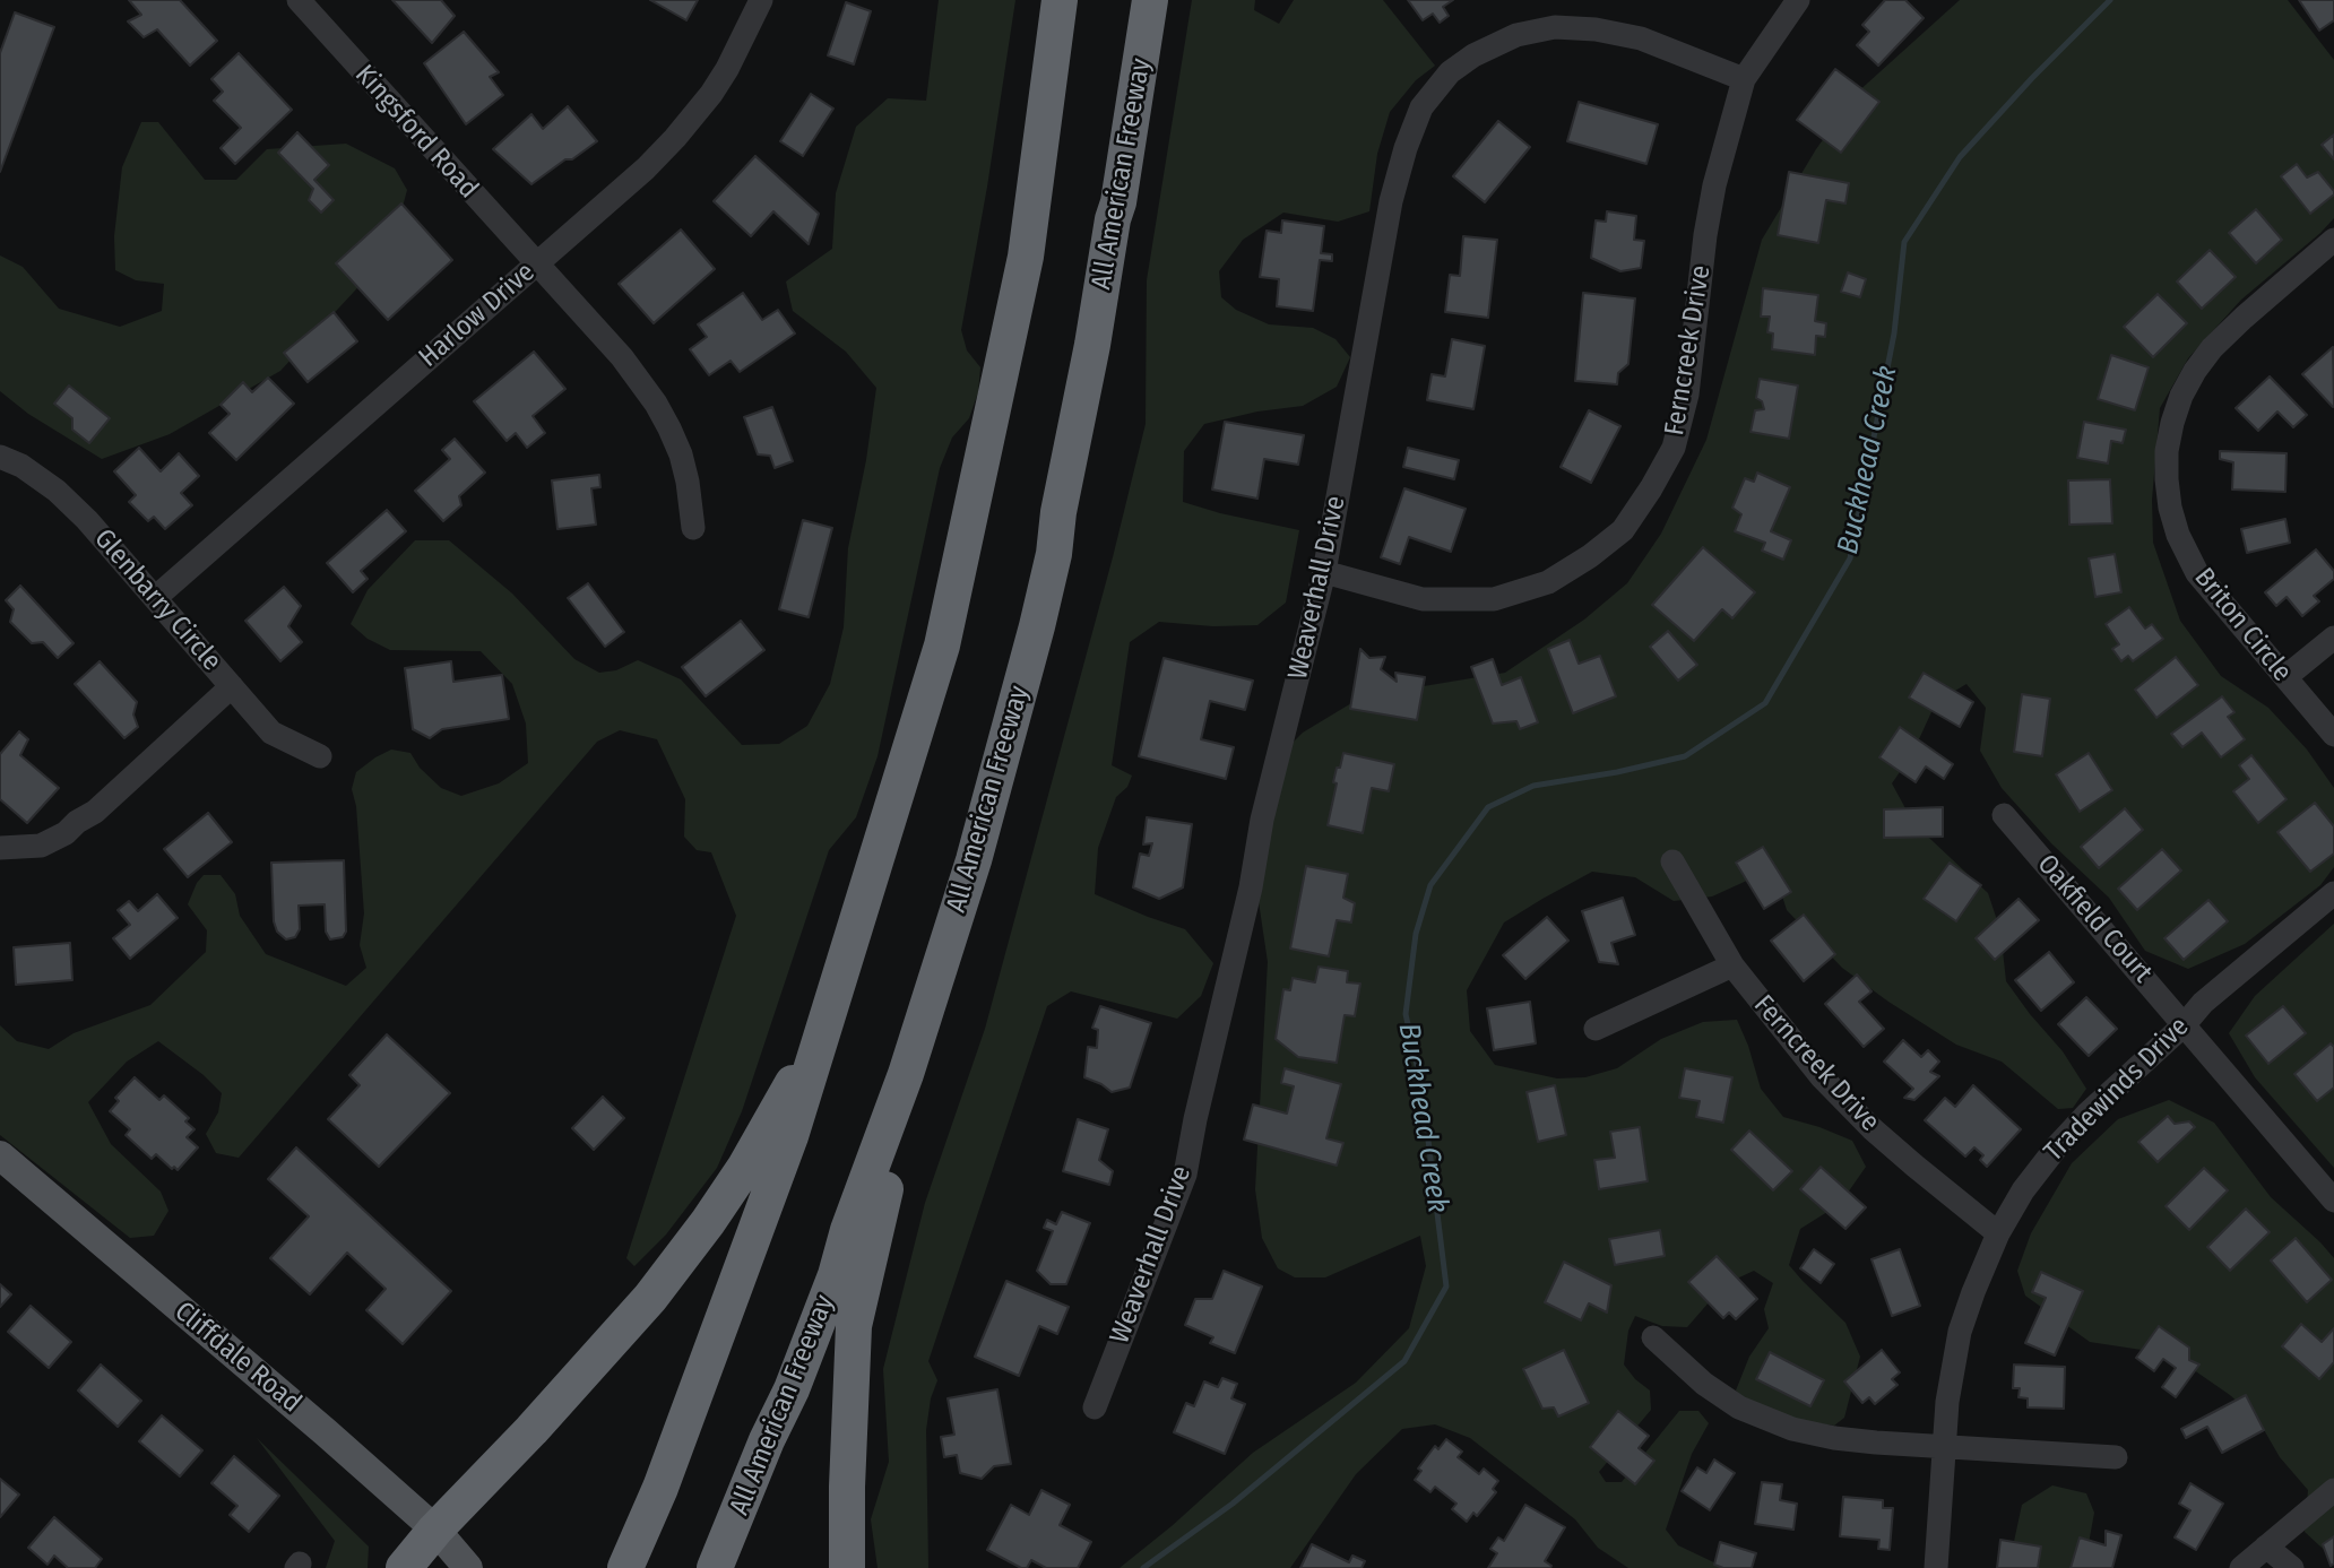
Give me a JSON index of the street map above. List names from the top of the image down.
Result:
{
  "streets": {
    "highway": ["All American Freeway"],
    "main road": ["Cliffdale Road"],
    "street": [
      "Kingsford Road",
      "Harlow Drive",
      "Ferncreek Drive",
      "Weaverhall Drive",
      "Glenbarry Circle",
      "Briton Circle",
      "Oakfield Court",
      "Tradewinds Drive"
    ]
  },
  "crossings": [
    ["Kingsford Road", "Harlow Drive"],
    ["Harlow Drive", "Glenbarry Circle"],
    ["Ferncreek Drive", "Weaverhall Drive"],
    ["Ferncreek Drive", "Tradewinds Drive"],
    ["Oakfield Court", "Tradewinds Drive"]
  ],
  "water": ["Buckhead Creek"]
}
